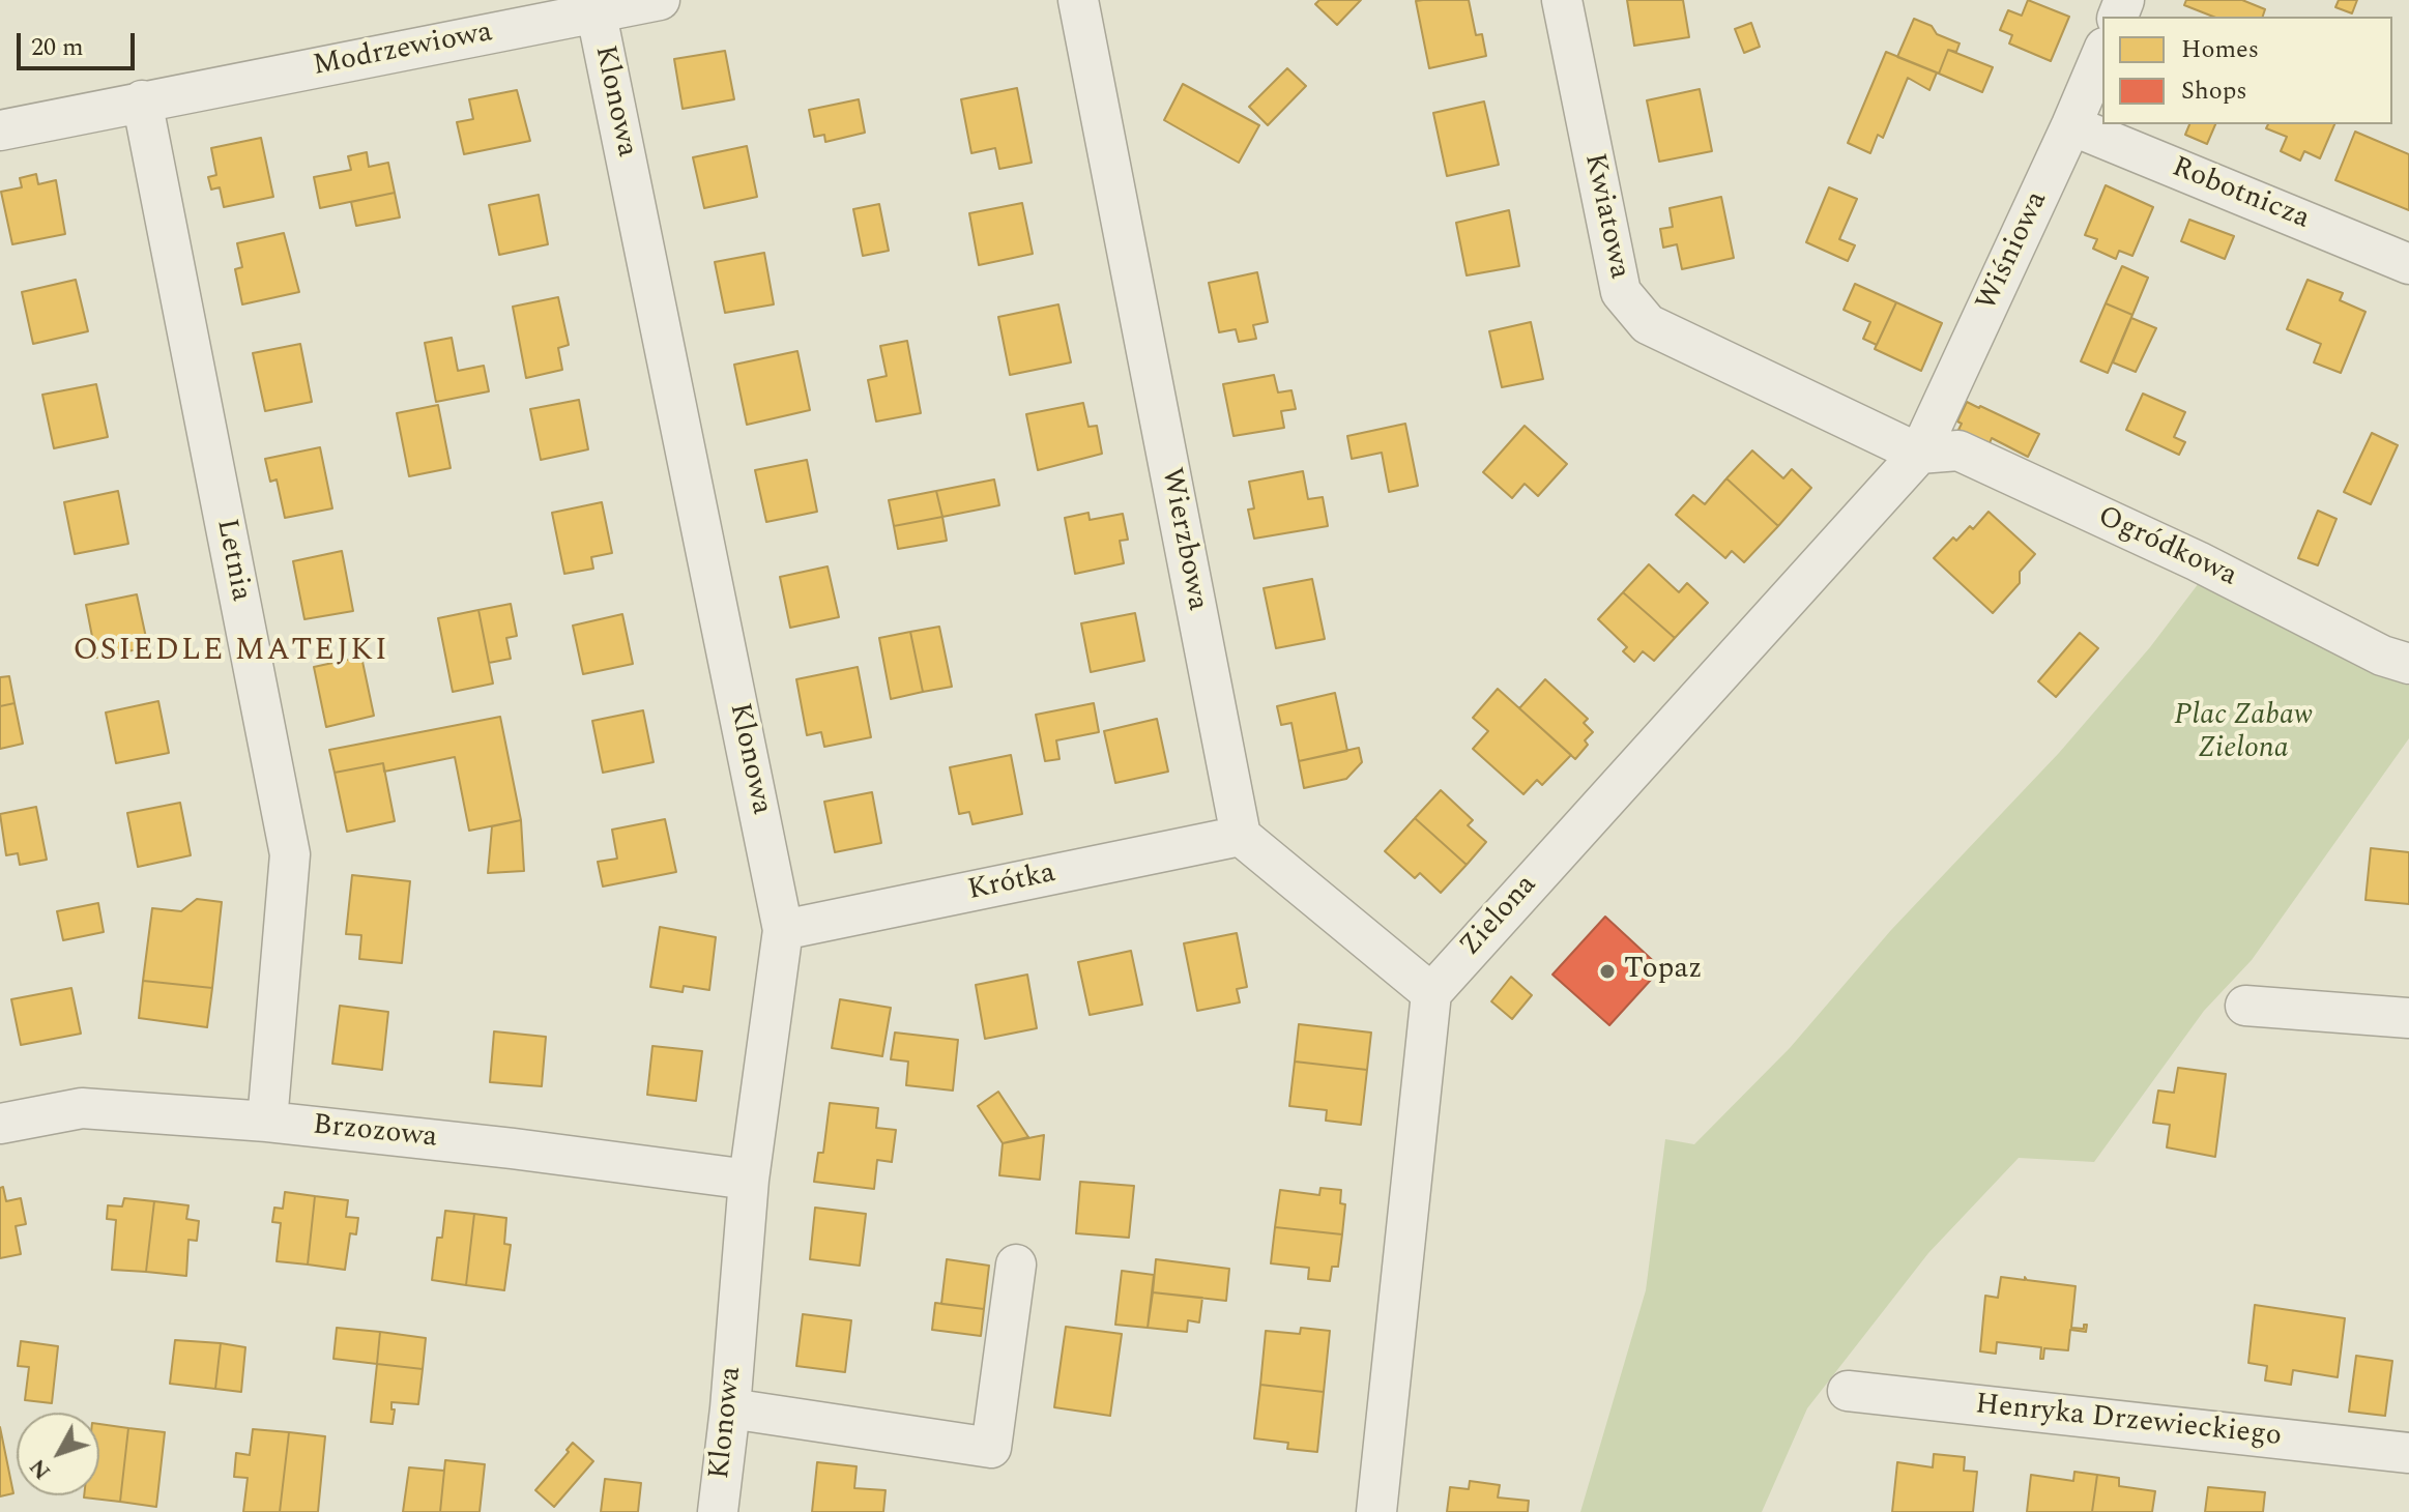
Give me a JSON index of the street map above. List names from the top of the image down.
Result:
{
  "streets": {
    "street": [
      "Modrzewiowa",
      "Klonowa",
      "Robotnicza",
      "Kwiatowa",
      "Wiśniowa",
      "Wierzbowa",
      "Ogródkowa",
      "Letnia",
      "Krótka",
      "Zielona",
      "Brzozowa",
      "Henryka Drzewieckiego"
    ]
  },
  "crossings": [
    ["Modrzewiowa", "Klonowa"],
    ["Modrzewiowa", "Letnia"],
    ["Klonowa", "Krótka"],
    ["Klonowa", "Brzozowa"],
    ["Robotnicza", "Wiśniowa"],
    ["Kwiatowa", "Wiśniowa"],
    ["Kwiatowa", "Ogródkowa"],
    ["Kwiatowa", "Zielona"],
    ["Wiśniowa", "Ogródkowa"],
    ["Wiśniowa", "Zielona"],
    ["Wierzbowa", "Krótka"],
    ["Ogródkowa", "Zielona"],
    ["Letnia", "Brzozowa"]
  ],
  "districts": ["OSIEDLE MATEJKI"],
  "parks": ["Plac Zabaw Zielona"],
  "places": ["Topaz"],
  "legend": ["Homes", "Shops"],
  "scale_bar": "20 m",
  "north": "bottom left"
}
